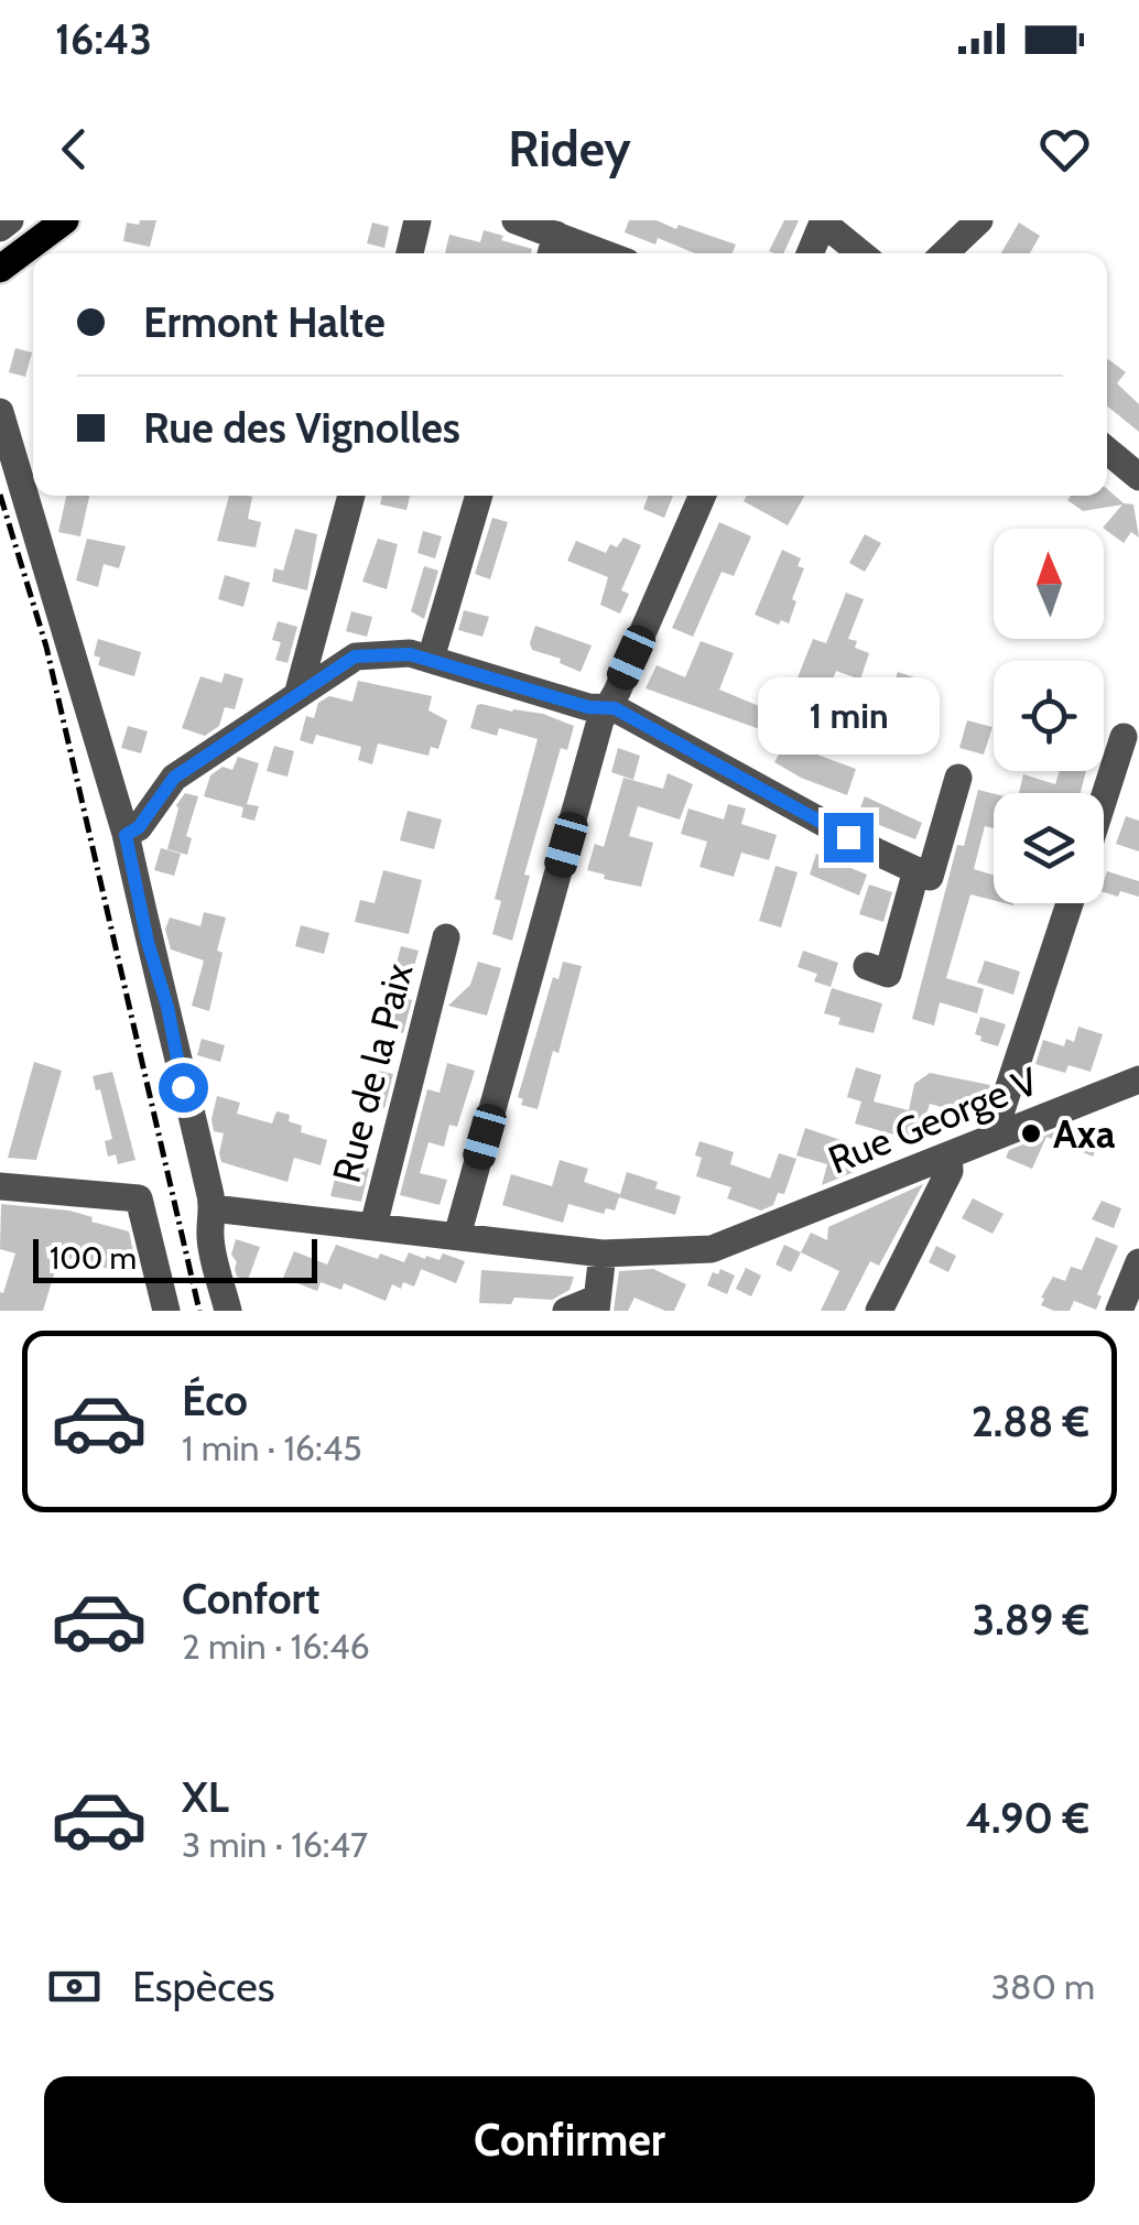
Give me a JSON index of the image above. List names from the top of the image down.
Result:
{
  "streets": {
    "street": ["Rue de la Paix", "Rue George V"]
  },
  "crossings": [
    ["Rue de la Paix", "Rue George V"]
  ],
  "places": ["Axa"],
  "scale_bar": "100 m",
  "north": "top",
  "page": {
    "status": "16:43",
    "header": "Ridey",
    "banner": ["Ermont Halte", "Rue des Vignolles"],
    "bubble": "1 min",
    "scale": "100 m",
    "list": [
      {
        "name": "Éco",
        "note": "1 min · 16:45",
        "value": "2.88 €"
      },
      {
        "name": "Confort",
        "note": "2 min · 16:46",
        "value": "3.89 €"
      },
      {
        "name": "XL",
        "note": "3 min · 16:47",
        "value": "4.90 €"
      }
    ],
    "pay": ["Espèces", "380 m"],
    "buttons": "Confirmer"
  }
}
